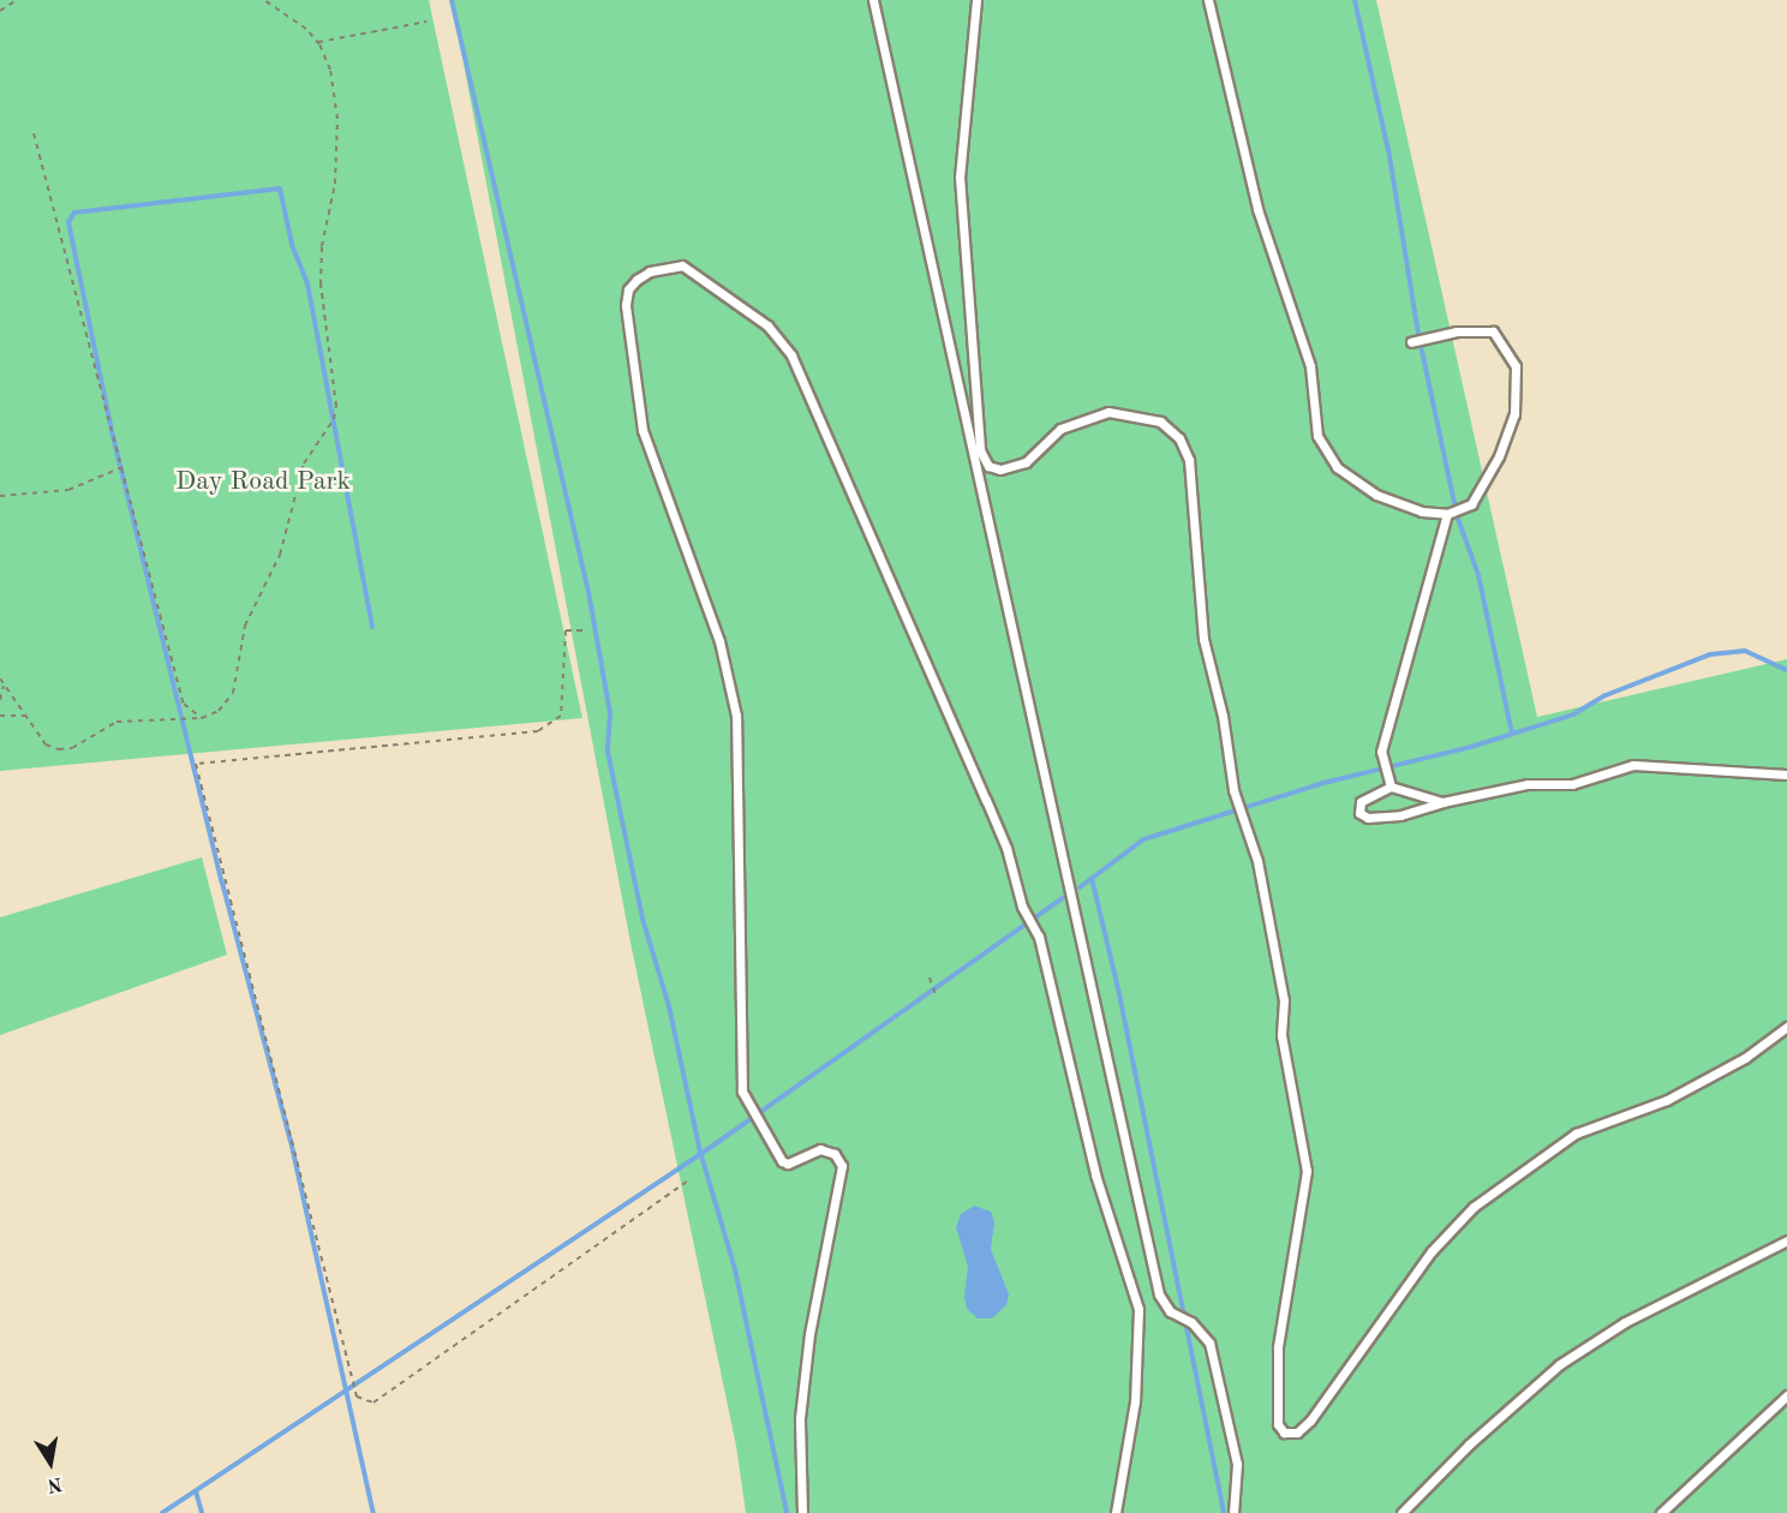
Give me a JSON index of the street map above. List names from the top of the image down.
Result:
{
  "parks": ["Day Road Park"],
  "north": "bottom"
}
